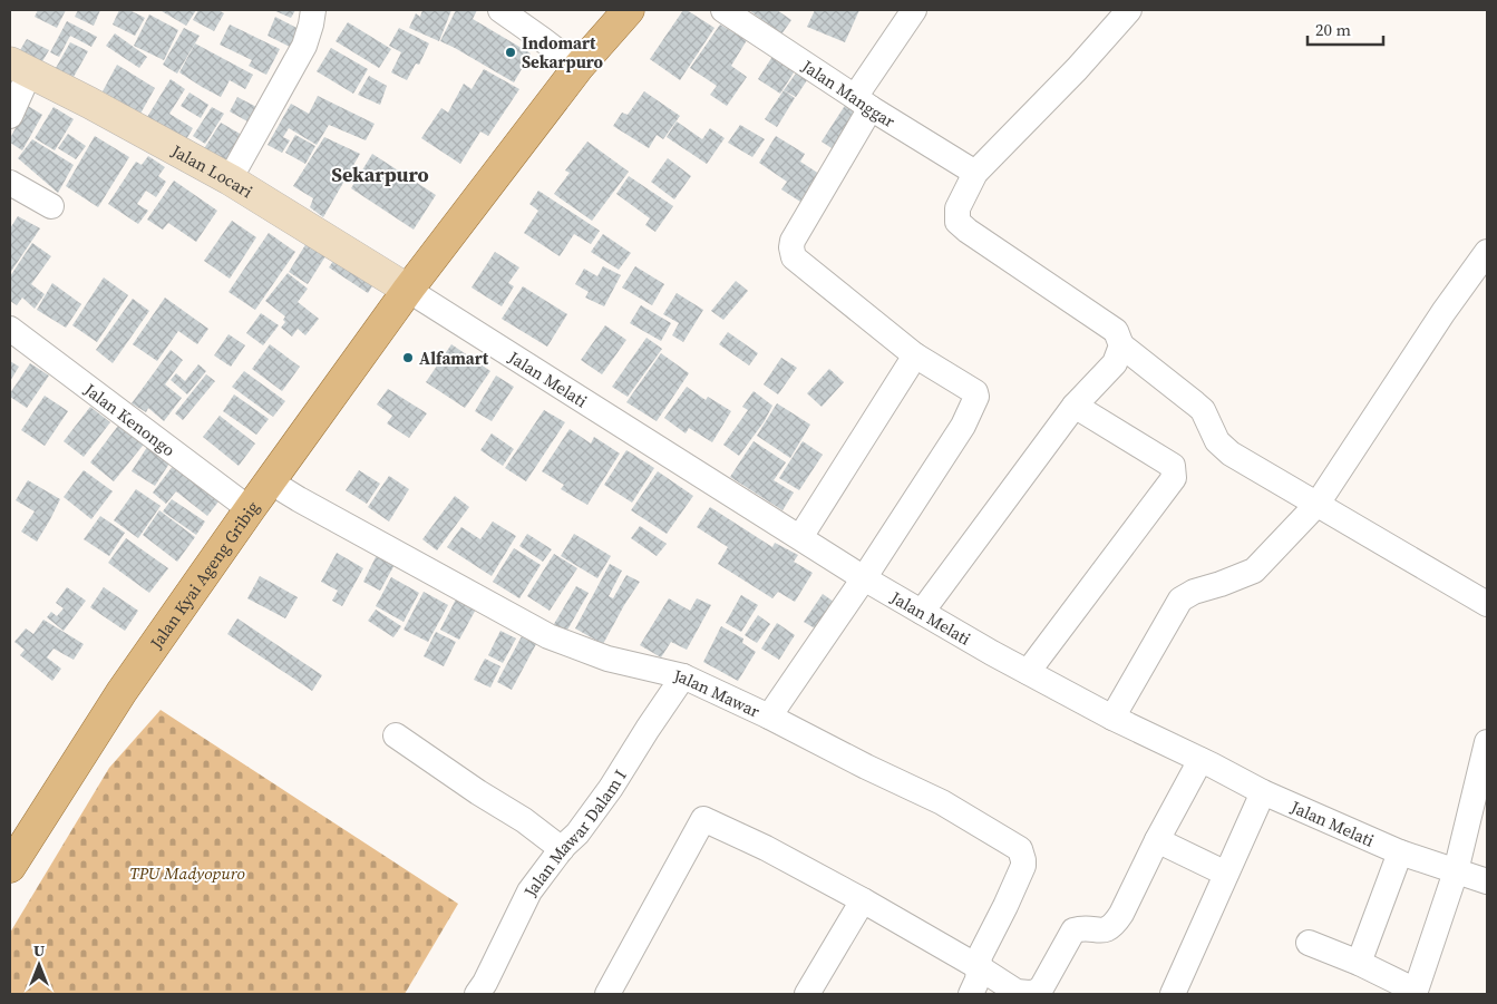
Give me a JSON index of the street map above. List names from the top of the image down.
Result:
{
  "streets": {
    "main road": ["Jalan Kyai Ageng Gribig"],
    "street": [
      "Jalan Manggar",
      "Jalan Locari",
      "Jalan Melati",
      "Jalan Kenongo",
      "Jalan Mawar",
      "Jalan Mawar Dalam I"
    ]
  },
  "crossings": [
    ["Jalan Locari", "Jalan Melati"],
    ["Jalan Locari", "Jalan Kyai Ageng Gribig"],
    ["Jalan Melati", "Jalan Kyai Ageng Gribig"],
    ["Jalan Kenongo", "Jalan Kyai Ageng Gribig"],
    ["Jalan Kyai Ageng Gribig", "Jalan Mawar"],
    ["Jalan Mawar", "Jalan Mawar Dalam I"]
  ],
  "districts": ["Sekarpuro"],
  "parks": ["TPU Madyopuro"],
  "places": ["Indomart Sekarpuro", "Alfamart"],
  "scale_bar": "20 m",
  "north": "top"
}
